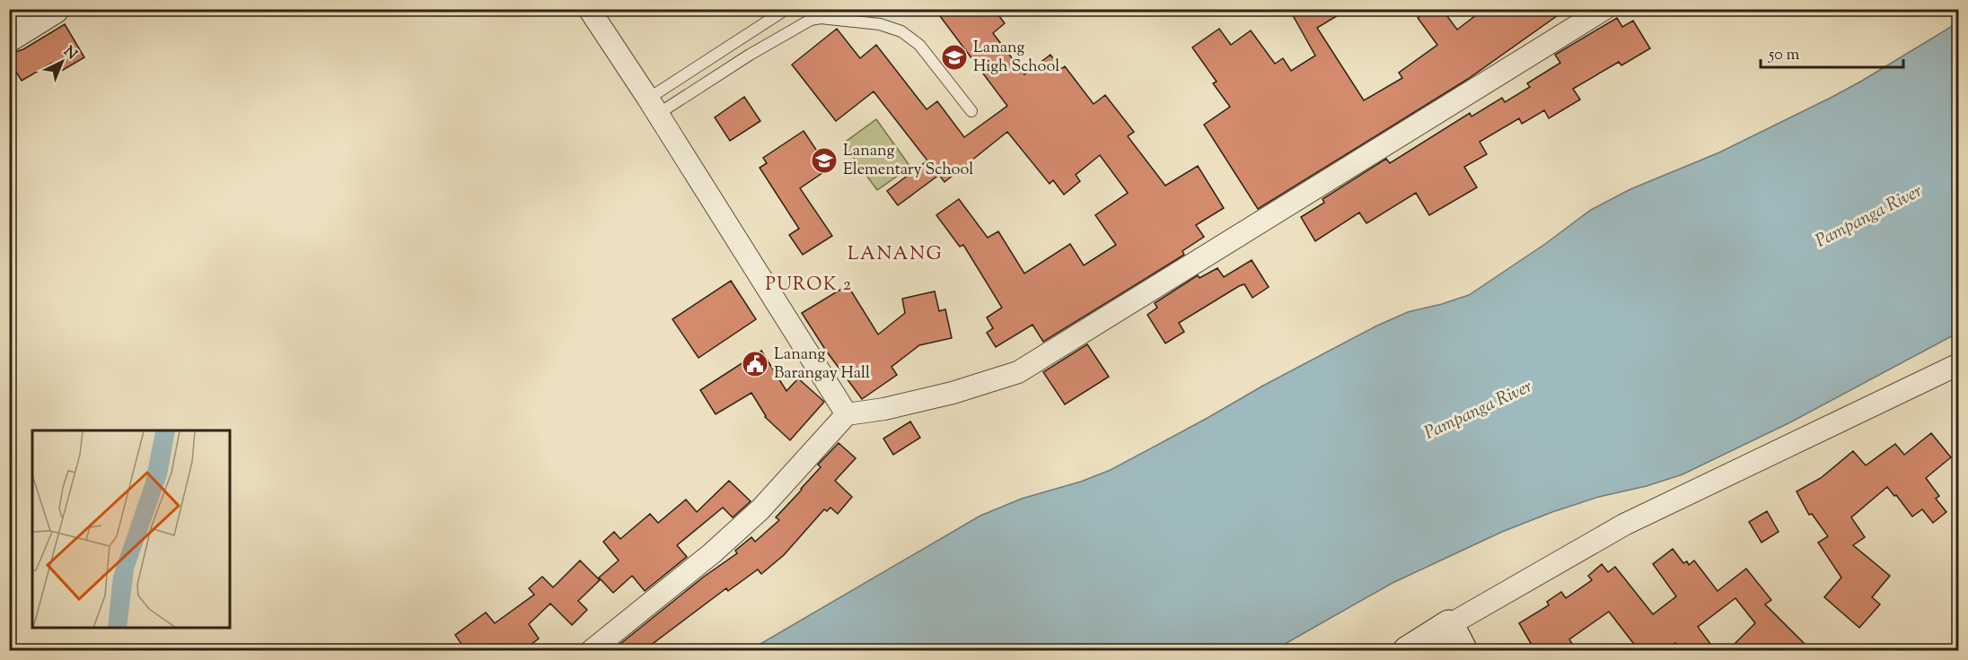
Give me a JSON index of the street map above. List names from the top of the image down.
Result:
{
  "districts": ["LANANG", "PUROK 2"],
  "water": ["Pampanga River"],
  "places": {
    "school or university": ["Lanang High School", "Lanang Elementary School"],
    "public building": ["Lanang Barangay Hall"]
  },
  "scale_bar": "50 m",
  "north": "top right"
}
